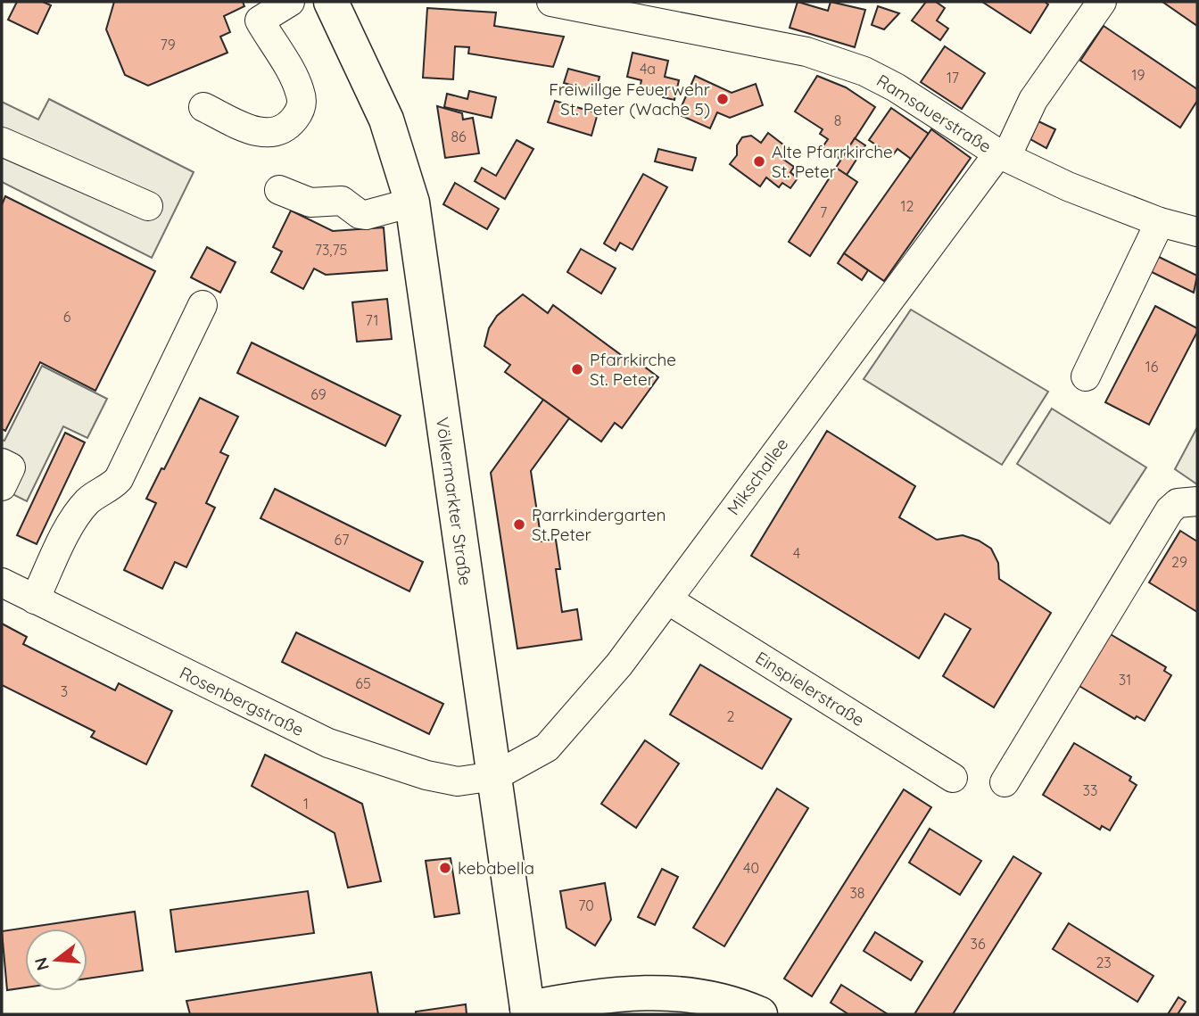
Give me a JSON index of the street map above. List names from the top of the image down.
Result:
{
  "streets": {
    "main road": ["Völkermarkter Straße"],
    "street": [
      "Ramsauerstraße",
      "Mikschallee",
      "Einspielerstraße",
      "Rosenbergstraße"
    ]
  },
  "crossings": [
    ["Ramsauerstraße", "Mikschallee"],
    ["Mikschallee", "Völkermarkter Straße"],
    ["Mikschallee", "Einspielerstraße"],
    ["Mikschallee", "Rosenbergstraße"],
    ["Völkermarkter Straße", "Rosenbergstraße"]
  ],
  "places": [
    "Freiwillge Feuerwehr St. Peter (Wache 5)",
    "Alte Pfarrkirche St. Peter",
    "Pfarrkirche St. Peter",
    "Parrkindergarten St.Peter",
    "kebabella"
  ],
  "house_numbers": [
    "79",
    "4a",
    "19",
    "17",
    "8",
    "86",
    "12",
    "7",
    "73,75",
    "6",
    "71",
    "16",
    "69",
    "67",
    "4",
    "29",
    "31",
    "65",
    "3",
    "2",
    "33",
    "1",
    "40",
    "38",
    "70",
    "36",
    "23"
  ],
  "north": "left"
}
